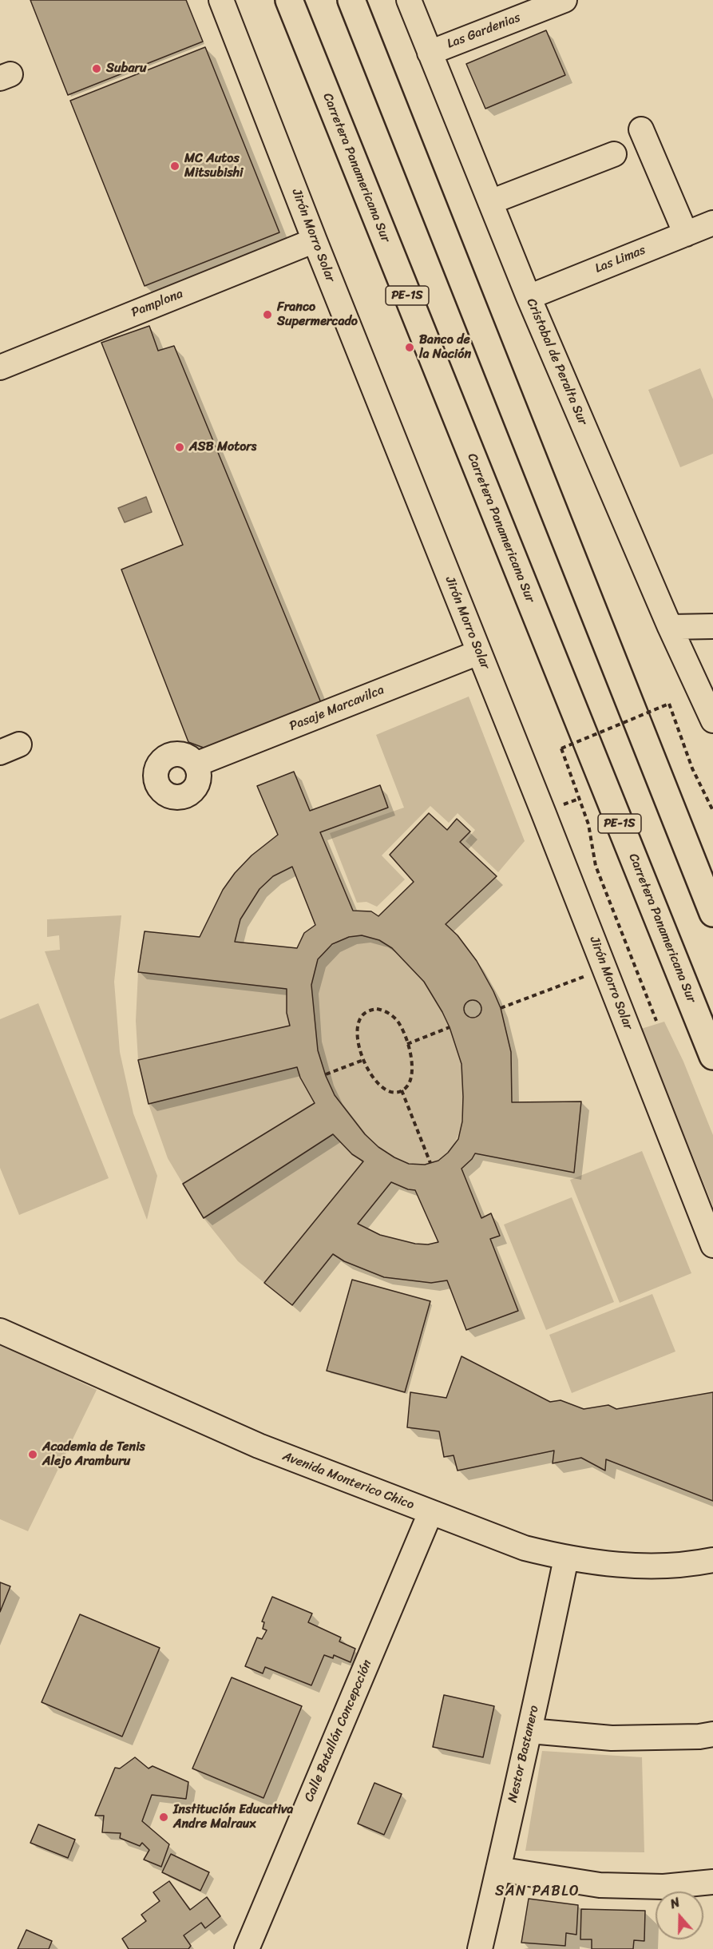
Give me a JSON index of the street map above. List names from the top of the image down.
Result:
{
  "streets": {
    "highway": ["Carretera Panamericana Sur", "PE-1S"],
    "street": [
      "Las Gardenias",
      "Jirón Morro Solar",
      "Las Limas",
      "Pamplona",
      "Cristobal de Peralta Sur",
      "Pasaje Marcavilca",
      "Avenida Monterico Chico",
      "Calle Batallón Concepcción",
      "Nestor Bastanero"
    ]
  },
  "crossings": [
    ["Las Gardenias", "Cristobal de Peralta Sur"],
    ["Jirón Morro Solar", "Pamplona"],
    ["Jirón Morro Solar", "Pasaje Marcavilca"],
    ["Las Limas", "Cristobal de Peralta Sur"],
    ["Avenida Monterico Chico", "Calle Batallón Concepcción"],
    ["Avenida Monterico Chico", "Nestor Bastanero"]
  ],
  "districts": ["SAN PABLO"],
  "places": [
    "Subaru",
    "MC Autos Mitsubishi",
    "Franco Supermercado",
    "Banco de la Nación",
    "ASB Motors",
    "Academia de Tenis Alejo Aramburu",
    "Institución Educativa Andre Malraux"
  ],
  "north": "top"
}
